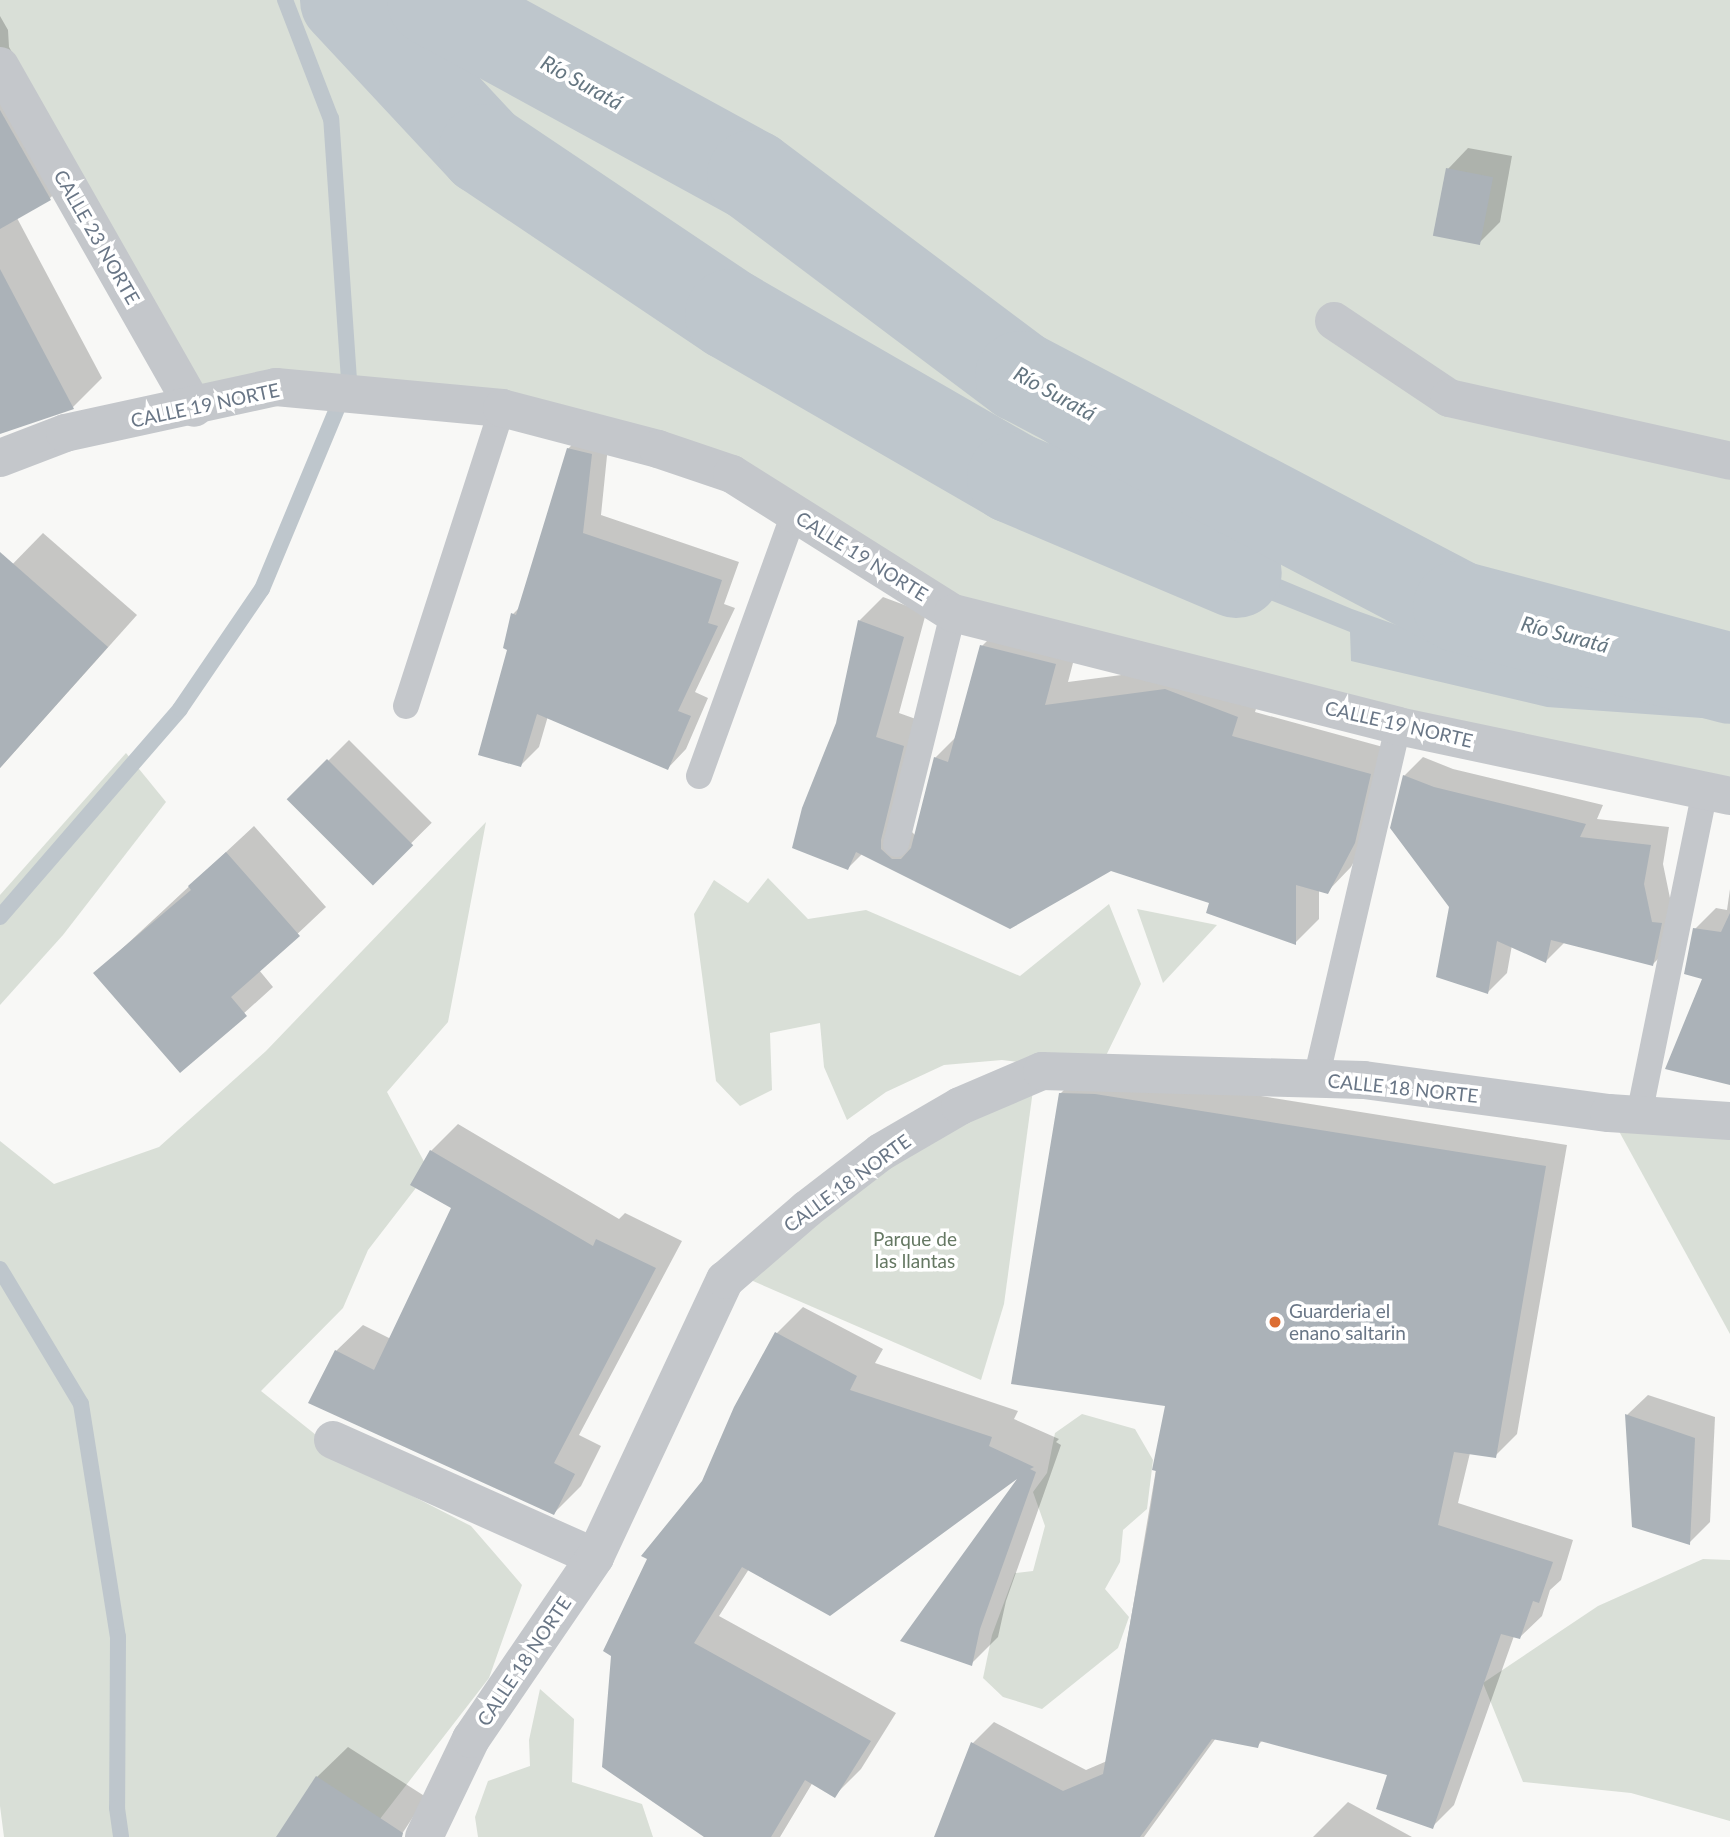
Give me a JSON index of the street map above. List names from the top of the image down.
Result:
{
  "streets": {
    "street": ["CALLE 23 NORTE", "CALLE 19 NORTE", "CALLE 18 NORTE"]
  },
  "crossings": [
    ["CALLE 23 NORTE", "CALLE 19 NORTE"]
  ],
  "water": ["Río Suratá"],
  "parks": ["Parque de las llantas"],
  "places": ["Guarderia el enano saltarin"]
}
